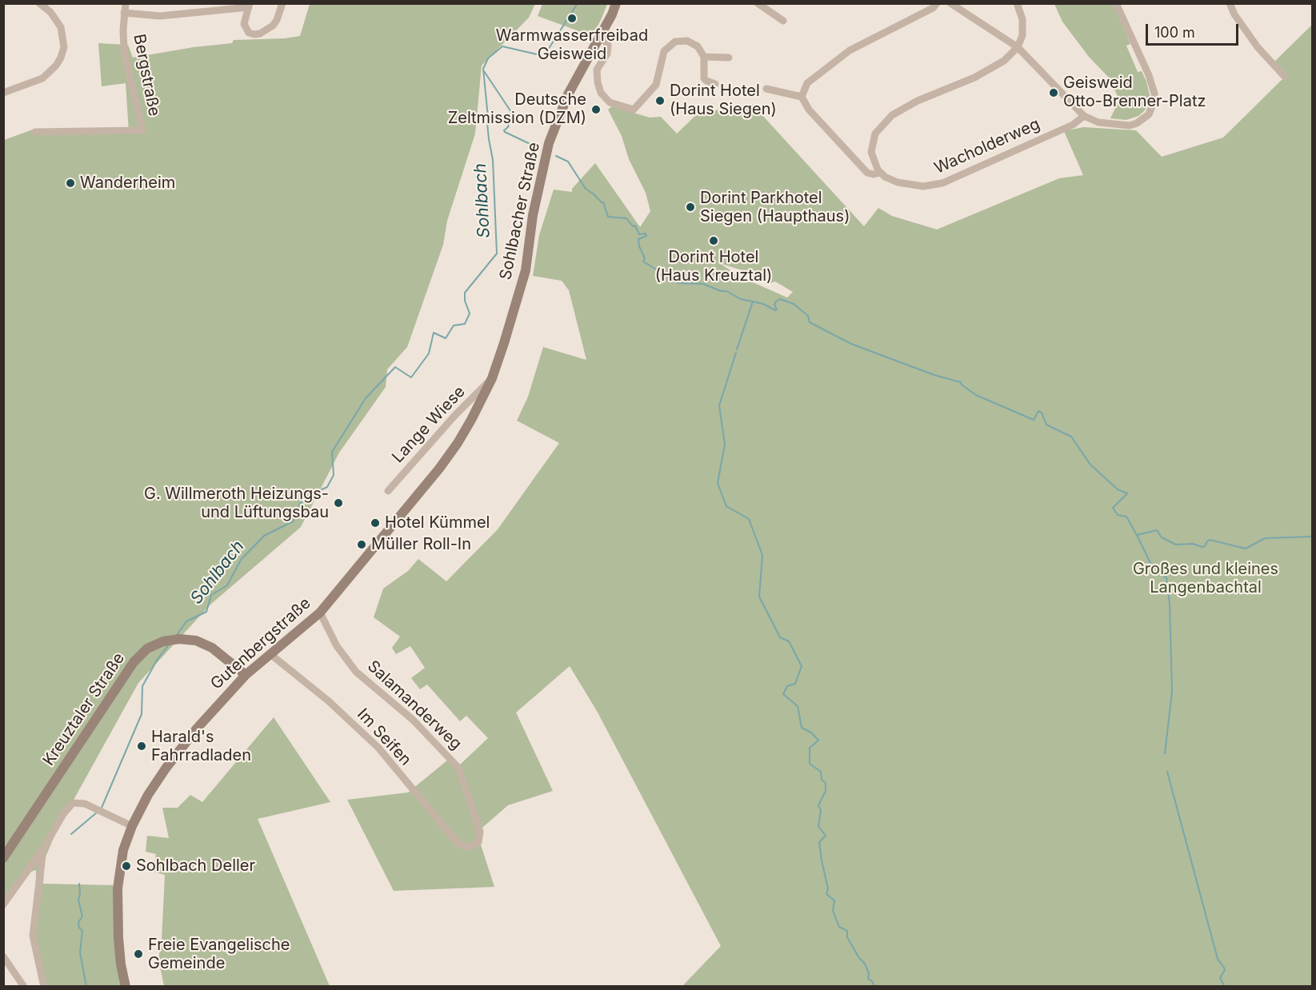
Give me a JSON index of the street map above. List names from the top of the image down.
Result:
{
  "streets": {
    "street": [
      "Bergstraße",
      "Wacholderweg",
      "Sohlbacher Straße",
      "Lange Wiese",
      "Gutenbergstraße",
      "Salamanderweg",
      "Kreuztaler Straße",
      "Im Seifen"
    ]
  },
  "crossings": [
    ["Sohlbacher Straße", "Lange Wiese"],
    ["Sohlbacher Straße", "Gutenbergstraße"],
    ["Lange Wiese", "Gutenbergstraße"],
    ["Gutenbergstraße", "Salamanderweg"],
    ["Gutenbergstraße", "Kreuztaler Straße"],
    ["Gutenbergstraße", "Im Seifen"],
    ["Salamanderweg", "Im Seifen"]
  ],
  "water": ["Sohlbach"],
  "parks": ["Großes und kleines Langenbachtal"],
  "places": [
    "Warmwasserfreibad Geisweid",
    "Geisweid Otto-Brenner-Platz",
    "Dorint Hotel (Haus Siegen)",
    "Deutsche Zeltmission (DZM)",
    "Wanderheim",
    "Dorint Parkhotel Siegen (Haupthaus)",
    "Dorint Hotel (Haus Kreuztal)",
    "G. Willmeroth Heizungs- und Lüftungsbau",
    "Hotel Kümmel",
    "Müller Roll-In",
    "Harald's Fahrradladen",
    "Sohlbach Deller",
    "Freie Evangelische Gemeinde"
  ],
  "scale_bar": "100 m"
}
